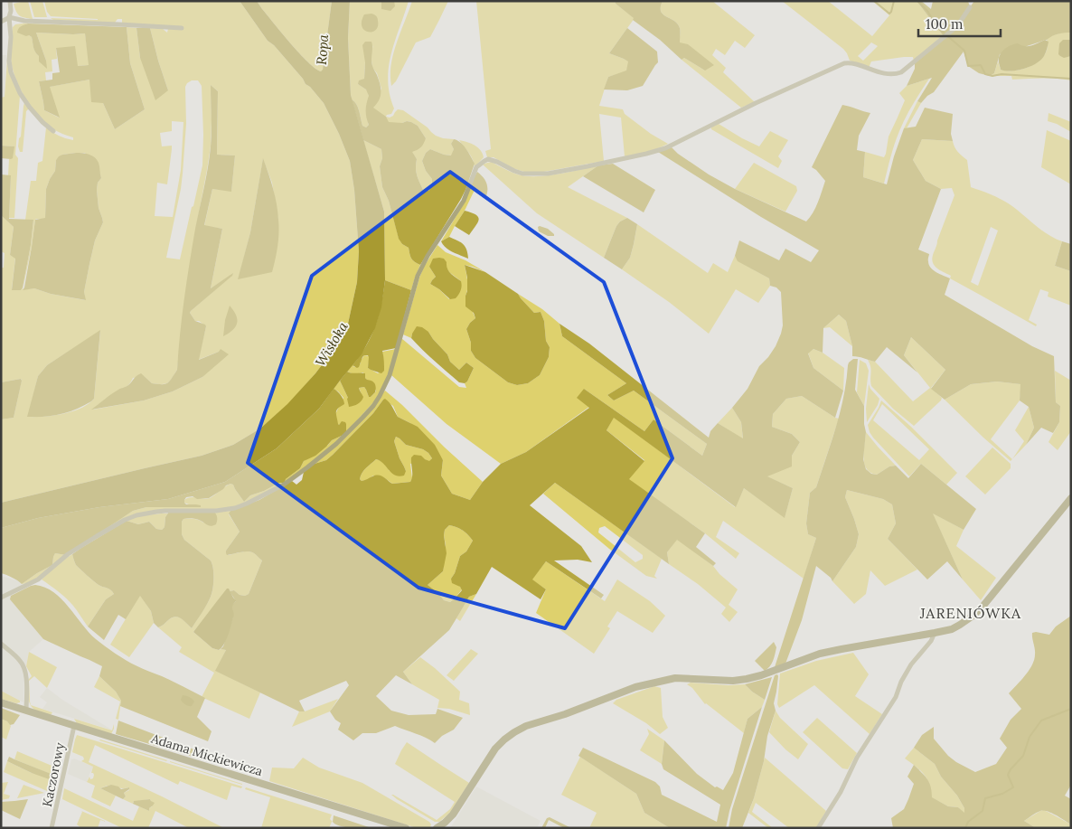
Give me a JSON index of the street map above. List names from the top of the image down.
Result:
{
  "streets": {
    "street": ["Adama Mickiewicza", "Kaczorowy"]
  },
  "crossings": [
    ["Adama Mickiewicza", "Kaczorowy"]
  ],
  "districts": ["JARENIÓWKA"],
  "water": ["Ropa", "Wisłoka"],
  "scale_bar": "100 m"
}
